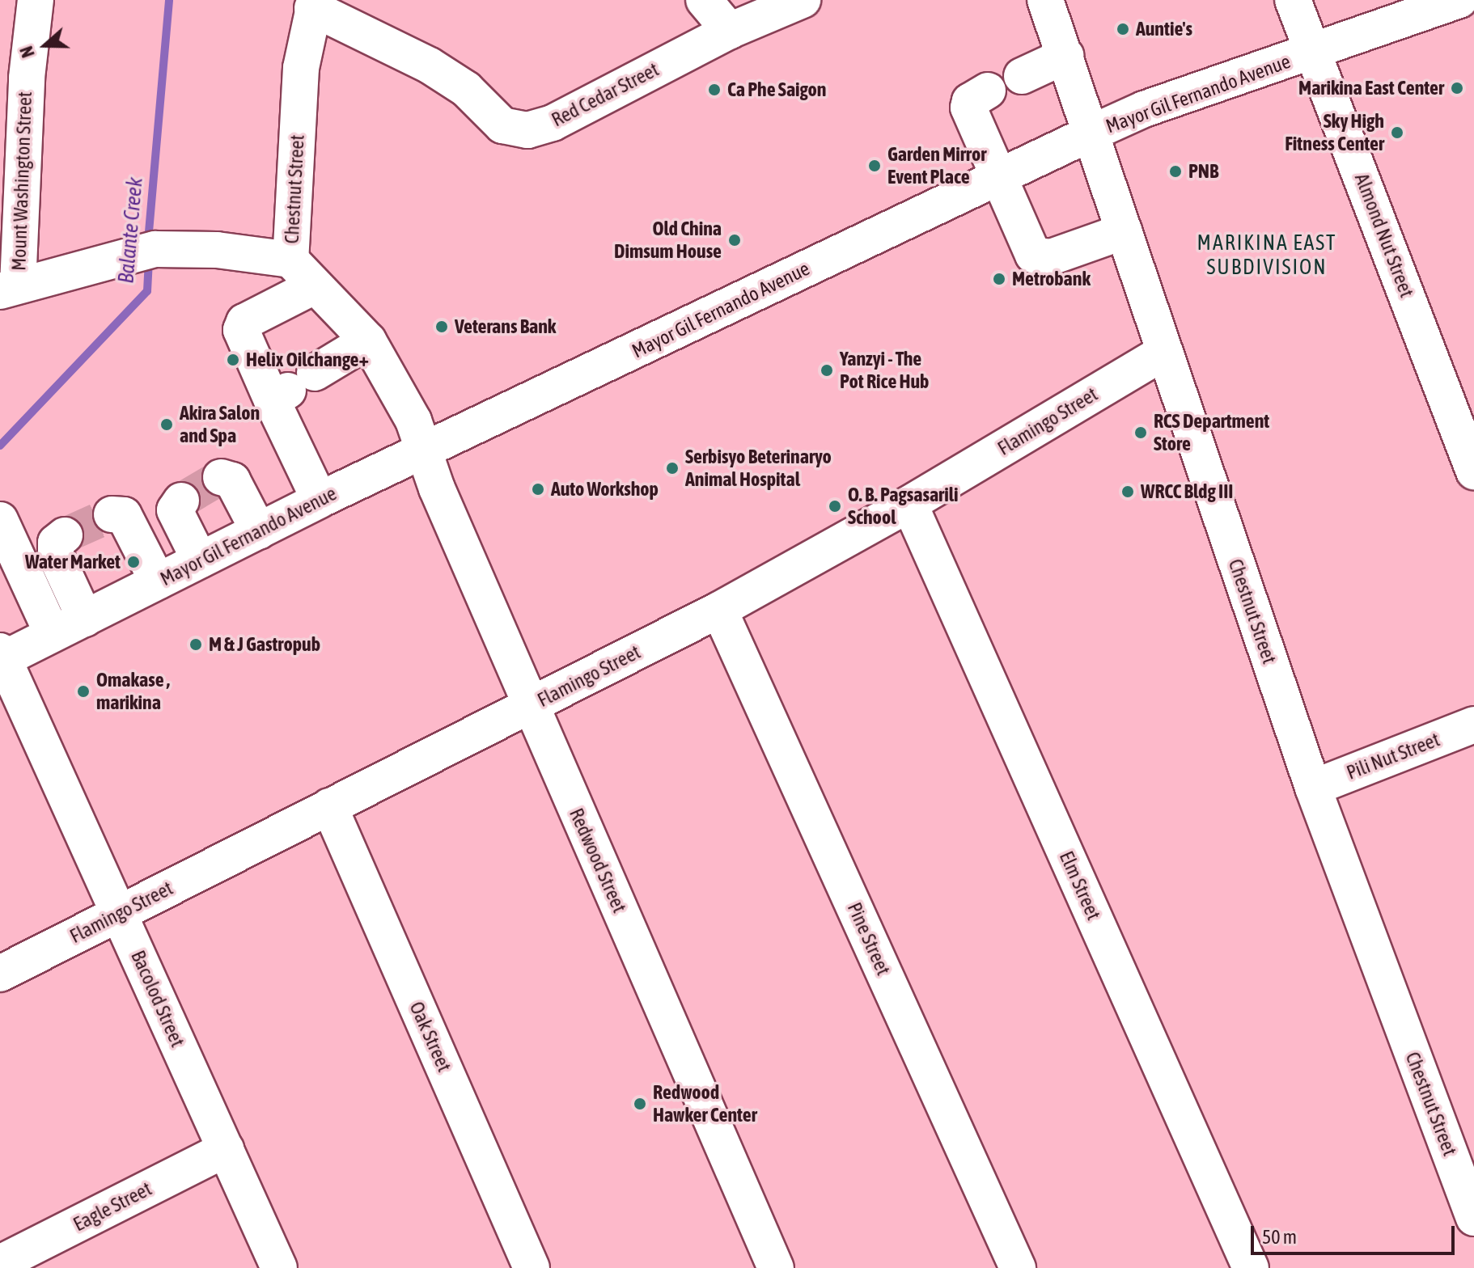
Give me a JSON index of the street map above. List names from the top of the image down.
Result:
{
  "streets": {
    "street": [
      "Mayor Gil Fernando Avenue",
      "Red Cedar Street",
      "Mount Washington Street",
      "Chestnut Street",
      "Almond Nut Street",
      "Flamingo Street",
      "Pili Nut Street",
      "Redwood Street",
      "Elm Street",
      "Pine Street",
      "Bacolod Street",
      "Oak Street",
      "Eagle Street"
    ]
  },
  "crossings": [
    ["Mayor Gil Fernando Avenue", "Chestnut Street"],
    ["Mayor Gil Fernando Avenue", "Almond Nut Street"],
    ["Mayor Gil Fernando Avenue", "Redwood Street"],
    ["Mayor Gil Fernando Avenue", "Bacolod Street"],
    ["Red Cedar Street", "Chestnut Street"],
    ["Chestnut Street", "Flamingo Street"],
    ["Chestnut Street", "Pili Nut Street"],
    ["Chestnut Street", "Redwood Street"],
    ["Flamingo Street", "Redwood Street"],
    ["Flamingo Street", "Elm Street"],
    ["Flamingo Street", "Pine Street"],
    ["Flamingo Street", "Bacolod Street"],
    ["Flamingo Street", "Oak Street"],
    ["Bacolod Street", "Eagle Street"]
  ],
  "districts": ["MARIKINA EAST SUBDIVISION"],
  "water": ["Balante Creek"],
  "places": [
    "Auntie's",
    "Marikina East Center",
    "Ca Phe Saigon",
    "Sky High Fitness Center",
    "Garden Mirror Event Place",
    "PNB",
    "Old China Dimsum House",
    "Metrobank",
    "Veterans Bank",
    "Helix Oilchange+",
    "Yanzyi - The Pot Rice Hub",
    "Akira Salon and Spa",
    "RCS Department Store",
    "Serbisyo Beterinaryo Animal Hospital",
    "Auto Workshop",
    "WRCC Bldg III",
    "O. B. Pagsasarili School",
    "Water Market",
    "M & J Gastropub",
    "Omakase , marikina",
    "Redwood Hawker Center"
  ],
  "scale_bar": "50 m",
  "north": "left"
}
